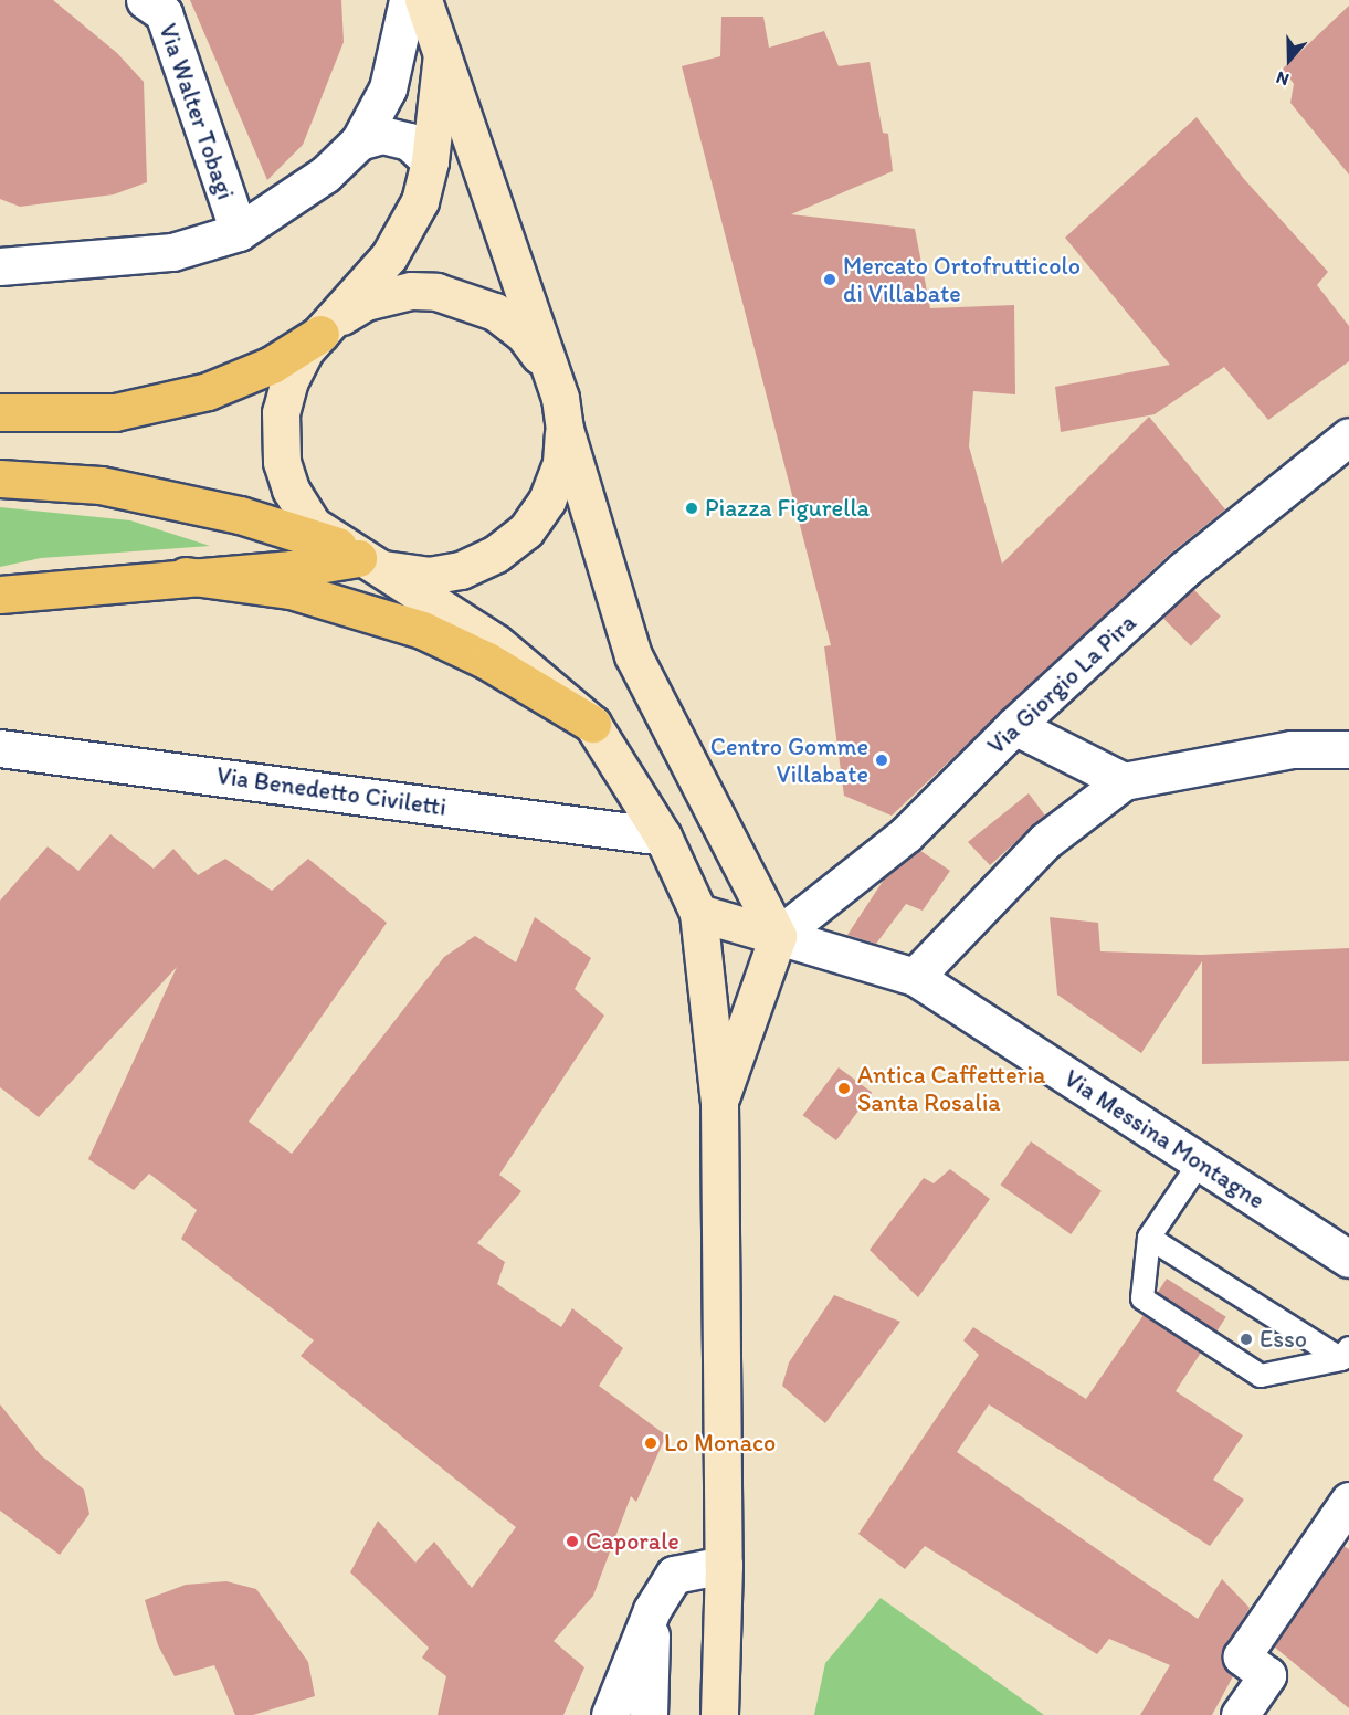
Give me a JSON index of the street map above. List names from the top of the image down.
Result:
{
  "streets": {
    "street": [
      "Via Walter Tobagi",
      "Via Giorgio La Pira",
      "Via Benedetto Civiletti",
      "Via Messina Montagne"
    ]
  },
  "crossings": [
    ["Via Giorgio La Pira", "Via Messina Montagne"]
  ],
  "places": [
    "Mercato Ortofrutticolo di Villabate",
    "Piazza Figurella",
    "Centro Gomme Villabate",
    "Antica Caffetteria Santa Rosalia",
    "Esso",
    "Lo Monaco",
    "Caporale"
  ],
  "north": "bottom"
}
